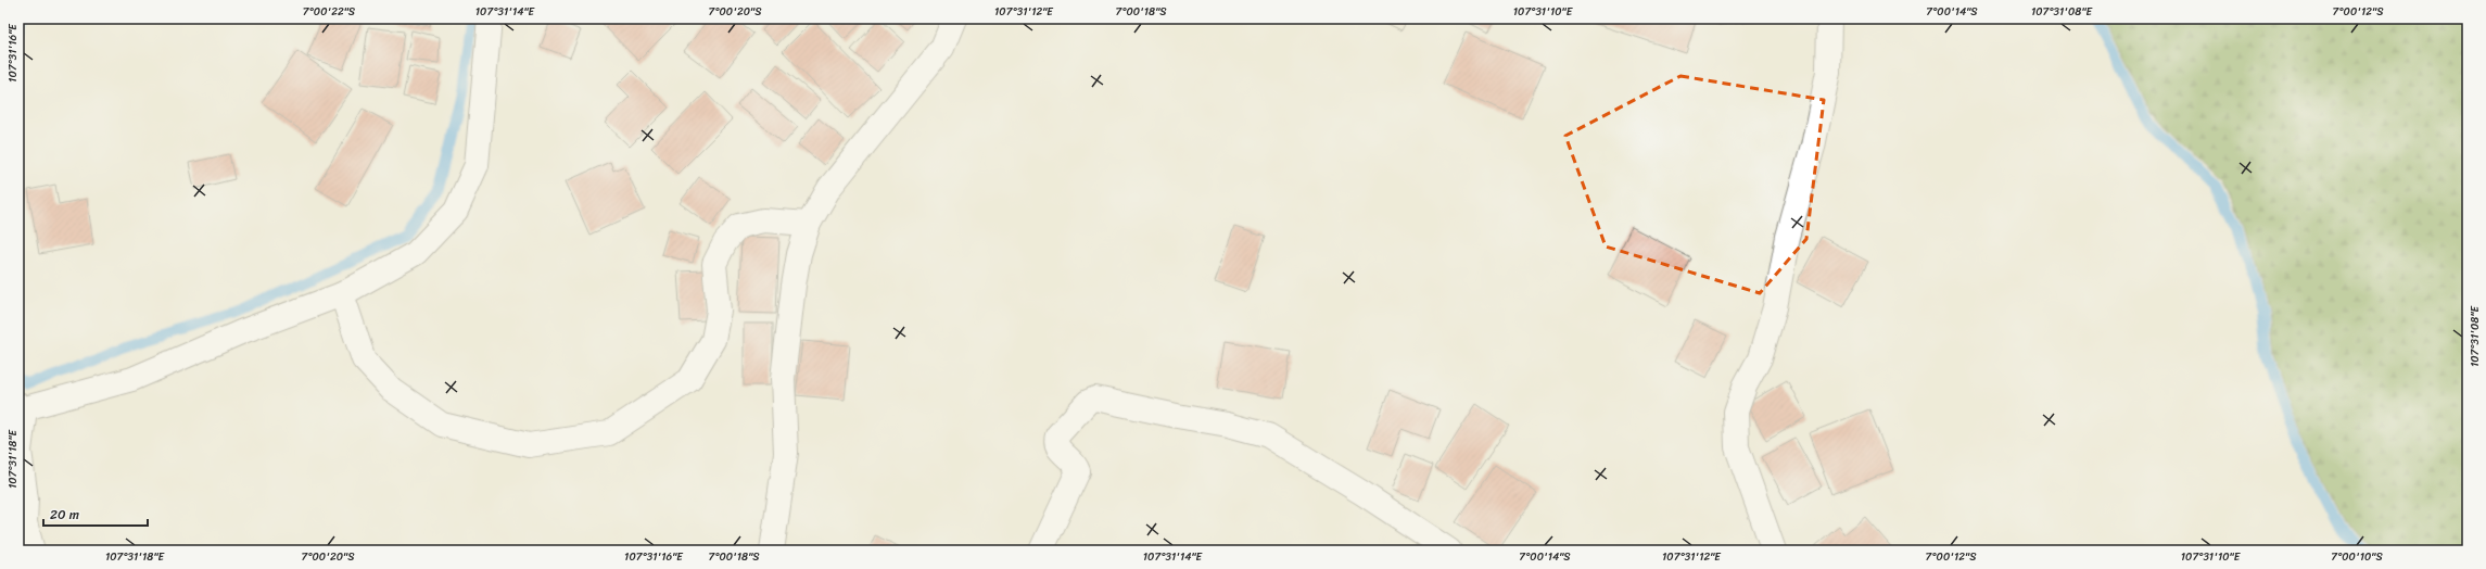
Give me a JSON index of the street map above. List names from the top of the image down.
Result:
{
  "scale_bar": "20 m",
  "coordinates": [
    "7°00'22\"S",
    "107°31'14\"E",
    "7°00'20\"S",
    "107°31'12\"E",
    "7°00'18\"S",
    "107°31'10\"E",
    "7°00'14\"S",
    "107°31'08\"E",
    "7°00'12\"S",
    "107°31'16\"E",
    "107°31'18\"E",
    "7°00'10\"S"
  ]
}
